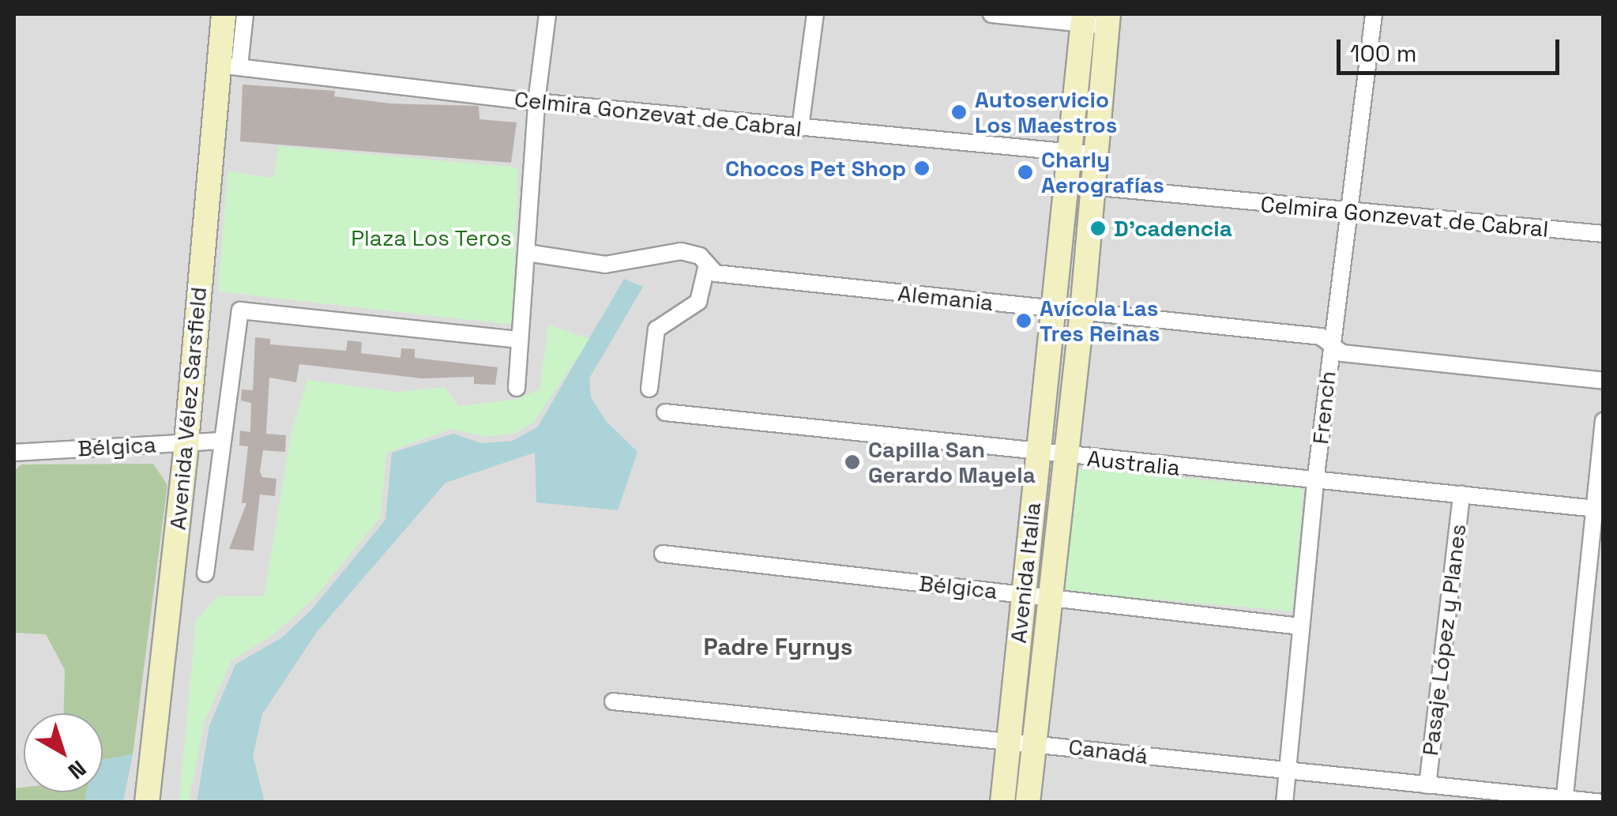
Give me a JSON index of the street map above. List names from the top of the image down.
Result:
{
  "streets": {
    "main road": ["Avenida Vélez Sarsfield", "Avenida Italia"],
    "street": [
      "Celmira Gonzevat de Cabral",
      "Alemania",
      "French",
      "Bélgica",
      "Australia",
      "Pasaje López y Planes",
      "Canadá"
    ]
  },
  "crossings": [
    ["Celmira Gonzevat de Cabral", "French"],
    ["Celmira Gonzevat de Cabral", "Avenida Vélez Sarsfield"],
    ["Celmira Gonzevat de Cabral", "Avenida Italia"],
    ["Alemania", "French"],
    ["Alemania", "Avenida Italia"],
    ["French", "Bélgica"],
    ["French", "Australia"],
    ["French", "Canadá"],
    ["Avenida Vélez Sarsfield", "Bélgica"],
    ["Bélgica", "Avenida Italia"],
    ["Australia", "Avenida Italia"],
    ["Australia", "Pasaje López y Planes"],
    ["Avenida Italia", "Canadá"],
    ["Pasaje López y Planes", "Canadá"]
  ],
  "districts": ["Padre Fyrnys"],
  "parks": ["Plaza Los Teros"],
  "places": [
    "Autoservicio Los Maestros",
    "Chocos Pet Shop",
    "Charly Aerografías",
    "D'cadencia",
    "Avícola Las Tres Reinas",
    "Capilla San Gerardo Mayela"
  ],
  "scale_bar": "100 m",
  "north": "bottom right"
}
